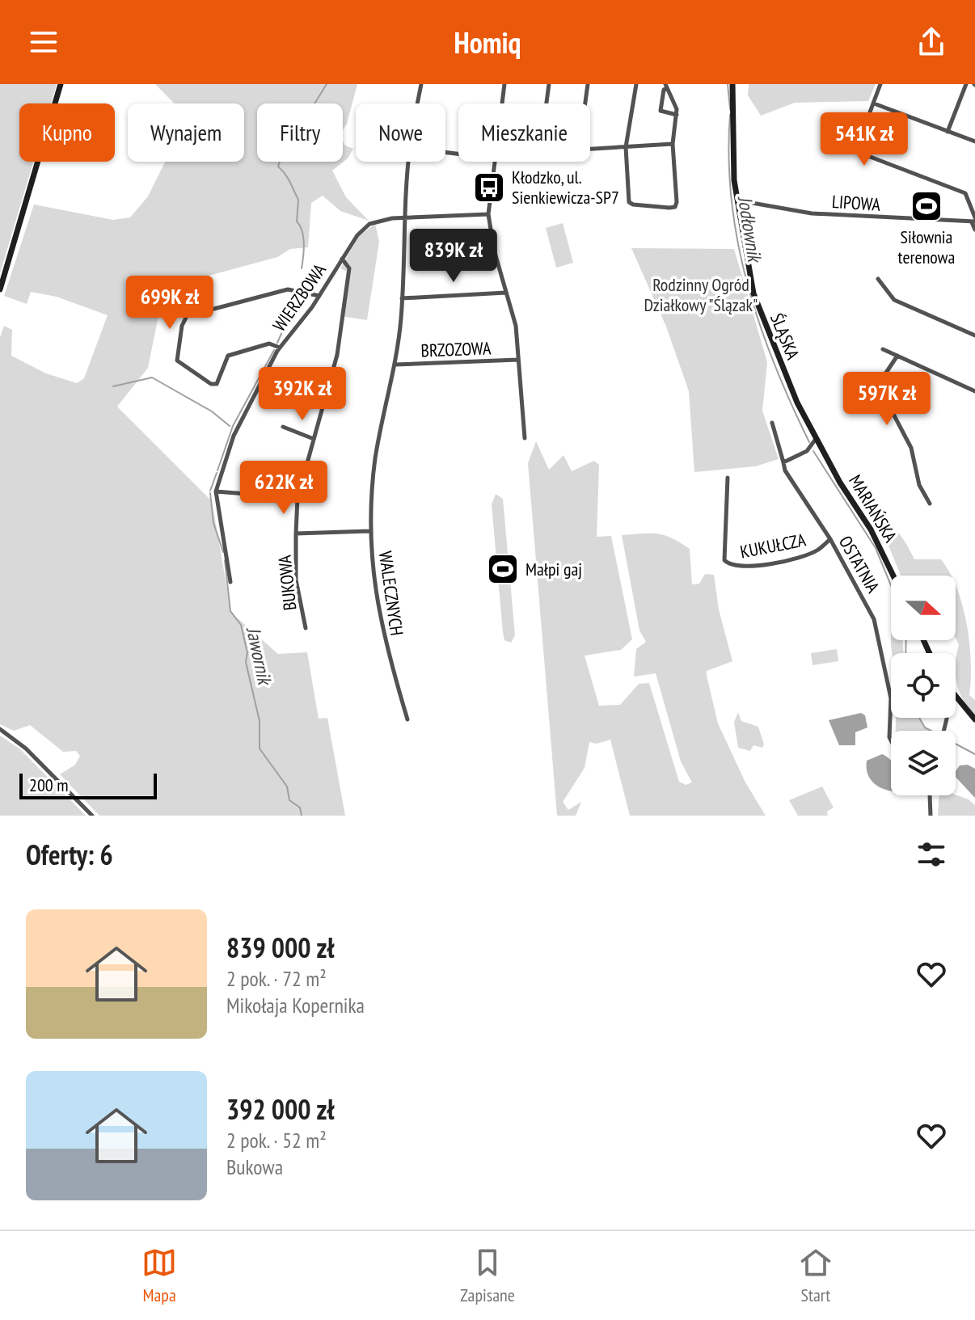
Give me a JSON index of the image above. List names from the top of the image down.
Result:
{
  "streets": {
    "street": [
      "LIPOWA",
      "WIERZBOWA",
      "ŚLĄSKA",
      "BRZOZOWA",
      "MARIAŃSKA",
      "KUKUŁCZA",
      "OSTATNIA",
      "BUKOWA",
      "WALECZNYCH"
    ]
  },
  "crossings": [
    ["LIPOWA", "ŚLĄSKA"],
    ["WIERZBOWA", "BUKOWA"],
    ["WIERZBOWA", "WALECZNYCH"],
    ["ŚLĄSKA", "MARIAŃSKA"],
    ["BRZOZOWA", "WALECZNYCH"],
    ["KUKUŁCZA", "OSTATNIA"],
    ["BUKOWA", "WALECZNYCH"]
  ],
  "water": ["Jodłownik", "Jawornik"],
  "parks": ["Rodzinny Ogród Działkowy \"Ślązak\""],
  "places": {
    "bus stop": ["Kłodzko, ul. Sienkiewicza-SP7"],
    "sports": ["Siłownia terenowa", "Małpi gaj"]
  },
  "scale_bar": "200 m",
  "north": "right",
  "page": {
    "header": "Homiq",
    "chip": [
      "Kupno",
      "Wynajem",
      "Filtry",
      "Nowe",
      "Mieszkanie"
    ],
    "price": [
      "541K zł",
      "839K zł",
      "699K zł",
      "392K zł",
      "597K zł",
      "622K zł"
    ],
    "scale": "200 m",
    "heading": "Oferty: 6",
    "list": [
      {
        "name": "839 000 zł",
        "note": "2 pok. · 72 m² · Mikołaja Kopernika"
      },
      {
        "name": "392 000 zł",
        "note": "2 pok. · 52 m² · Bukowa"
      }
    ],
    "tabs": ["Mapa", "Zapisane", "Start"]
  }
}
